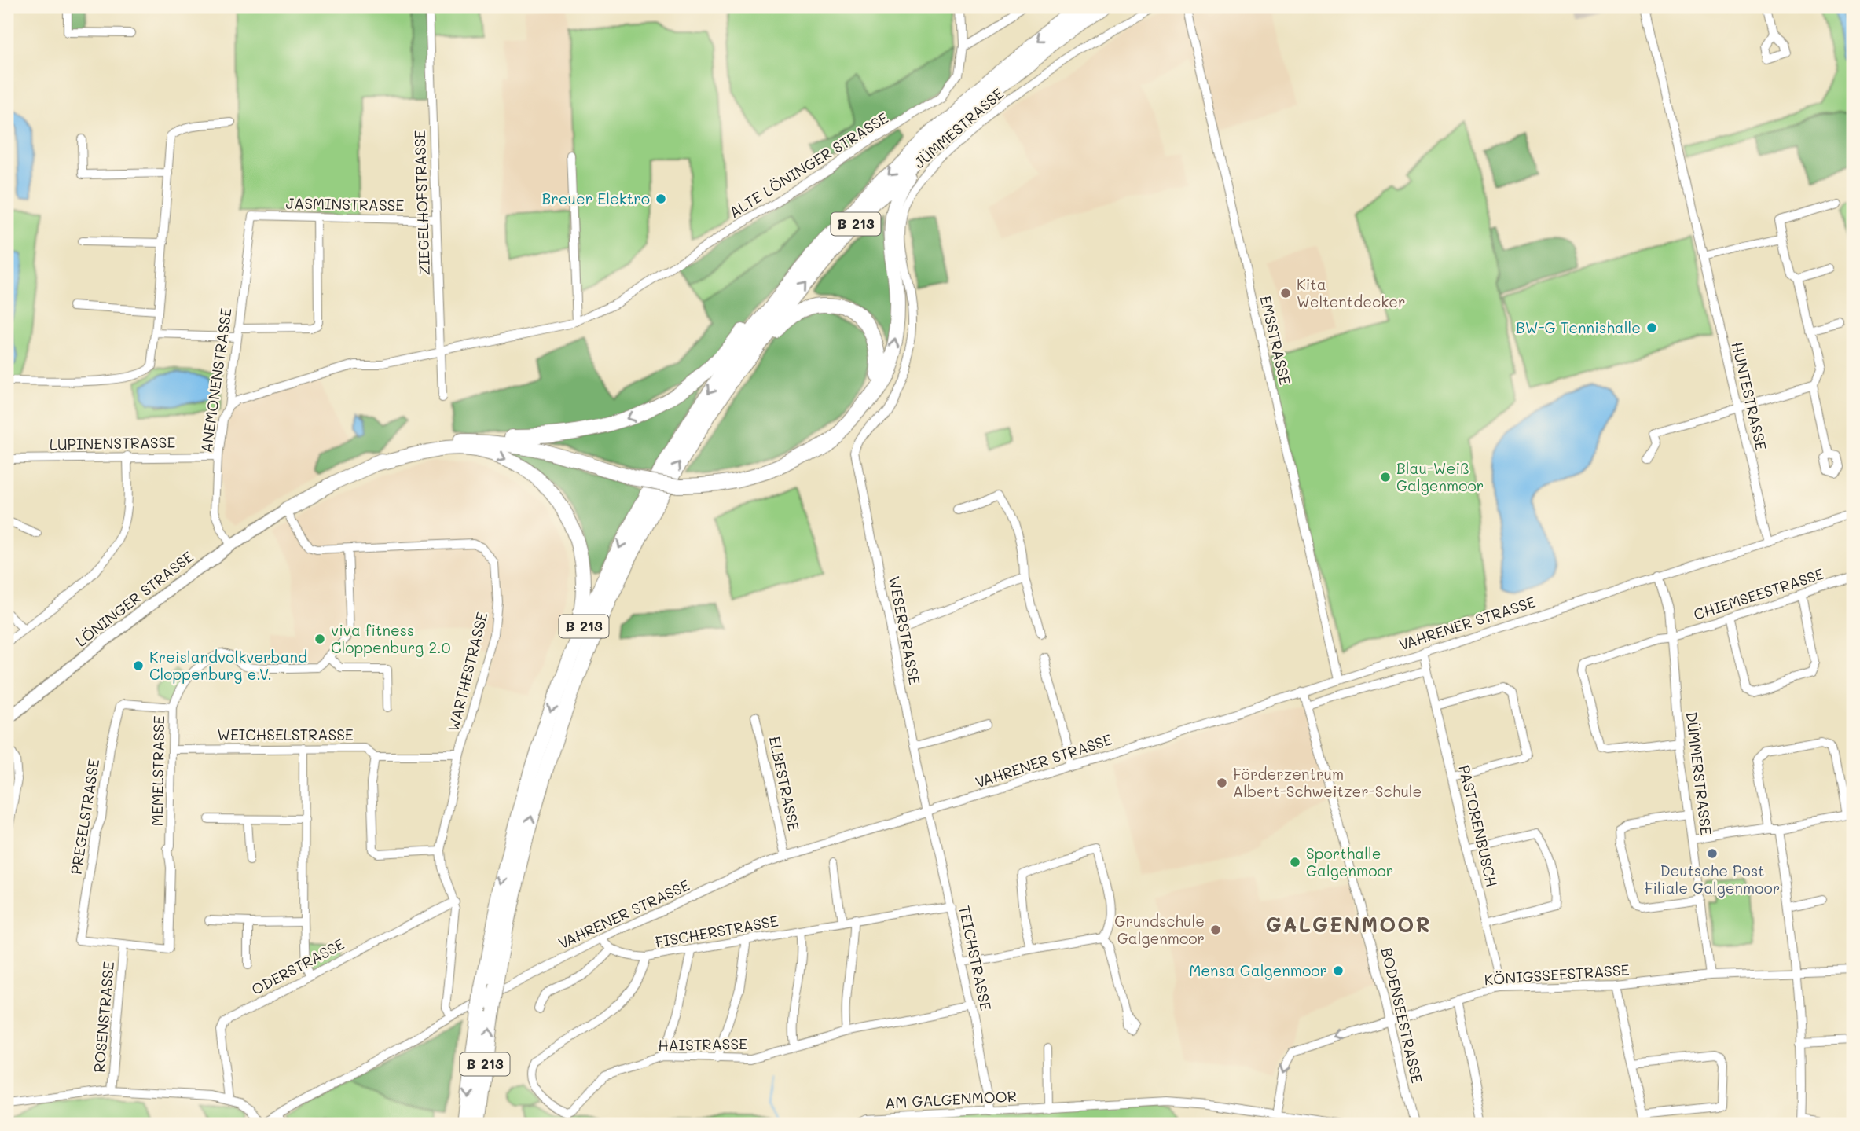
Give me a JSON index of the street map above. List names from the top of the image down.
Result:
{
  "streets": {
    "highway": ["B 213"],
    "street": [
      "JÜMMESTRASSE",
      "ALTE LÖNINGER STRASSE",
      "ZIEGELHOFSTRASSE",
      "JASMINSTRASSE",
      "EMSSTRASSE",
      "ANEMONENSTRASSE",
      "HUNTESTRASSE",
      "LUPINENSTRASSE",
      "CHIEMSEESTRASSE",
      "LÖNINGER STRASSE",
      "VAHRENER STRASSE",
      "WESERSTRASSE",
      "WARTHESTRASSE",
      "WEICHSELSTRASSE",
      "MEMELSTRASSE",
      "DÜMMERSTRASSE",
      "ELBESTRASSE",
      "PREGELSTRASSE",
      "PASTORENBUSCH",
      "FISCHERSTRASSE",
      "TEICHSTRASSE",
      "ODERSTRASSE",
      "KÖNIGSSEESTRASSE",
      "BODENSEESTRASSE",
      "ROSENSTRASSE",
      "HAISTRASSE",
      "AM GALGENMOOR"
    ]
  },
  "crossings": [
    ["JÜMMESTRASSE", "WESERSTRASSE"],
    ["ALTE LÖNINGER STRASSE", "ZIEGELHOFSTRASSE"],
    ["ALTE LÖNINGER STRASSE", "ANEMONENSTRASSE"],
    ["ZIEGELHOFSTRASSE", "JASMINSTRASSE"],
    ["JASMINSTRASSE", "ANEMONENSTRASSE"],
    ["EMSSTRASSE", "VAHRENER STRASSE"],
    ["ANEMONENSTRASSE", "LUPINENSTRASSE"],
    ["ANEMONENSTRASSE", "LÖNINGER STRASSE"],
    ["HUNTESTRASSE", "VAHRENER STRASSE"],
    ["CHIEMSEESTRASSE", "DÜMMERSTRASSE"],
    ["LÖNINGER STRASSE", "WARTHESTRASSE"],
    ["VAHRENER STRASSE", "WESERSTRASSE"],
    ["VAHRENER STRASSE", "WARTHESTRASSE"],
    ["VAHRENER STRASSE", "DÜMMERSTRASSE"],
    ["VAHRENER STRASSE", "ELBESTRASSE"],
    ["VAHRENER STRASSE", "PASTORENBUSCH"],
    ["VAHRENER STRASSE", "TEICHSTRASSE"],
    ["VAHRENER STRASSE", "BODENSEESTRASSE"],
    ["WESERSTRASSE", "TEICHSTRASSE"],
    ["WARTHESTRASSE", "WEICHSELSTRASSE"],
    ["WARTHESTRASSE", "MEMELSTRASSE"],
    ["WARTHESTRASSE", "ODERSTRASSE"],
    ["WEICHSELSTRASSE", "MEMELSTRASSE"],
    ["MEMELSTRASSE", "PREGELSTRASSE"],
    ["MEMELSTRASSE", "ROSENSTRASSE"],
    ["DÜMMERSTRASSE", "KÖNIGSSEESTRASSE"],
    ["PREGELSTRASSE", "ROSENSTRASSE"],
    ["PASTORENBUSCH", "KÖNIGSSEESTRASSE"],
    ["FISCHERSTRASSE", "TEICHSTRASSE"],
    ["FISCHERSTRASSE", "HAISTRASSE"],
    ["TEICHSTRASSE", "HAISTRASSE"],
    ["TEICHSTRASSE", "AM GALGENMOOR"],
    ["KÖNIGSSEESTRASSE", "BODENSEESTRASSE"],
    ["KÖNIGSSEESTRASSE", "AM GALGENMOOR"]
  ],
  "districts": ["GALGENMOOR"],
  "places": [
    "Breuer Elektro",
    "Kita Weltentdecker",
    "BW-G Tennishalle",
    "Blau-Weiß Galgenmoor",
    "viva fitness Cloppenburg 2.0",
    "Kreislandvolkverband Cloppenburg e.V.",
    "Förderzentrum Albert-Schweitzer-Schule",
    "Deutsche Post Filiale Galgenmoor",
    "Sporthalle Galgenmoor",
    "Grundschule Galgenmoor",
    "Mensa Galgenmoor"
  ]
}
